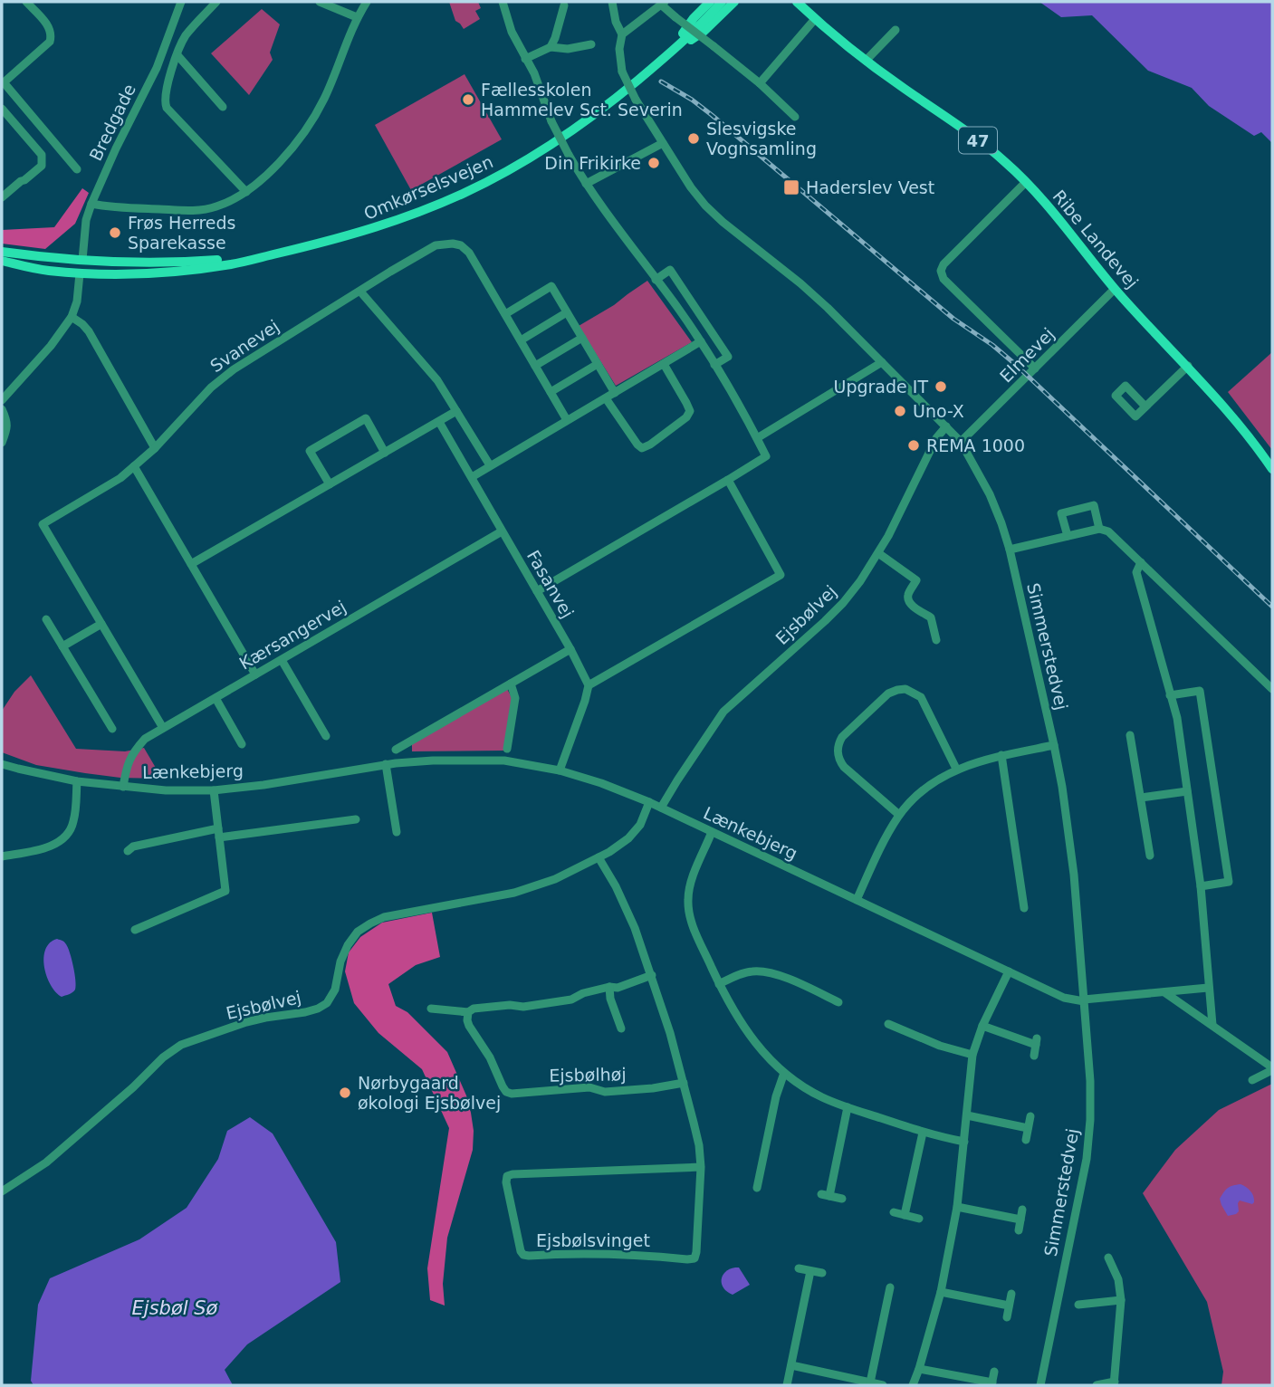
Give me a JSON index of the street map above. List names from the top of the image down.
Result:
{
  "streets": {
    "main road": ["47", "Omkørselsvejen", "Ribe Landevej"],
    "street": [
      "Bredgade",
      "Svanevej",
      "Elmevej",
      "Fasanvej",
      "Ejsbølvej",
      "Kærsangervej",
      "Simmerstedvej",
      "Lænkebjerg",
      "Ejsbølhøj",
      "Ejsbølsvinget"
    ]
  },
  "crossings": [
    ["Bredgade", "Omkørselsvejen"],
    ["Ribe Landevej", "Elmevej"],
    ["Elmevej", "Simmerstedvej"],
    ["Fasanvej", "Kærsangervej"],
    ["Ejsbølvej", "Simmerstedvej"],
    ["Ejsbølvej", "Lænkebjerg"],
    ["Ejsbølvej", "Ejsbølsvinget"],
    ["Kærsangervej", "Lænkebjerg"],
    ["Simmerstedvej", "Lænkebjerg"],
    ["Ejsbølhøj", "Ejsbølsvinget"]
  ],
  "water": ["Ejsbøl Sø"],
  "places": {
    "other": [
      "Fællesskolen Hammelev Sct. Severin",
      "Slesvigske Vognsamling",
      "Din Frikirke",
      "Frøs Herreds Sparekasse",
      "Upgrade IT",
      "Uno-X",
      "REMA 1000",
      "Nørbygaard økologi Ejsbølvej"
    ],
    "transit": ["Haderslev Vest"]
  }
}
